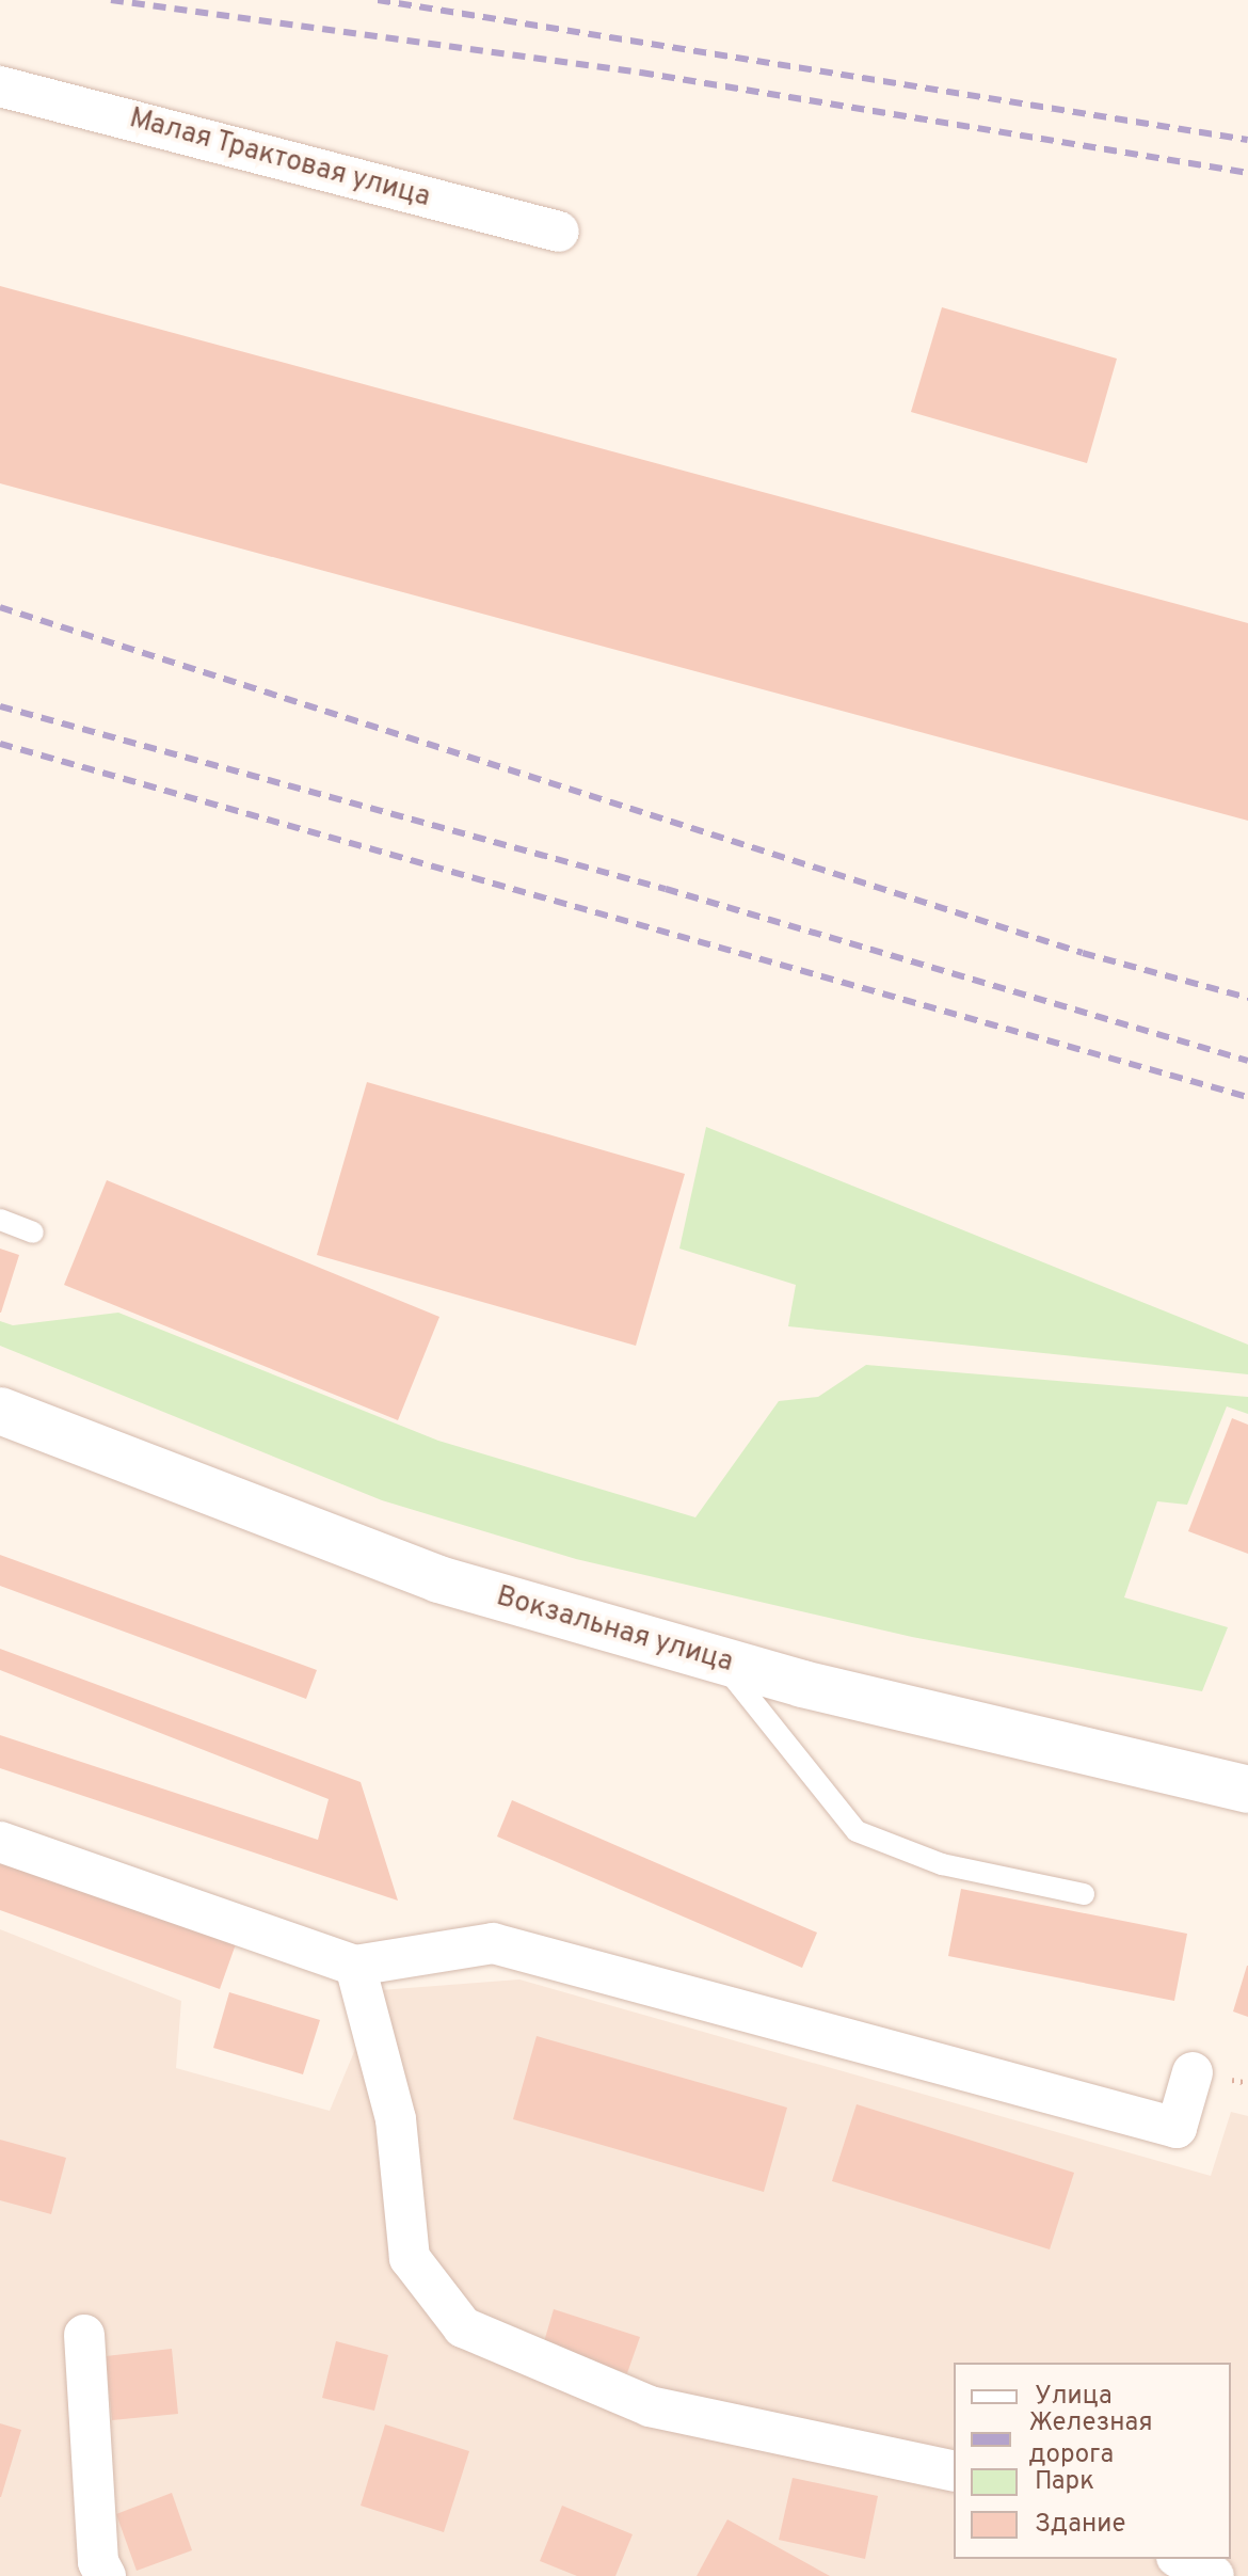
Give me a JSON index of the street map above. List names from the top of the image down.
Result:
{
  "streets": {
    "street": ["Малая Трактовая улица", "Вокзальная улица"]
  },
  "legend": [
    "Улица",
    "Железная дорога",
    "Парк",
    "Здание"
  ]
}
